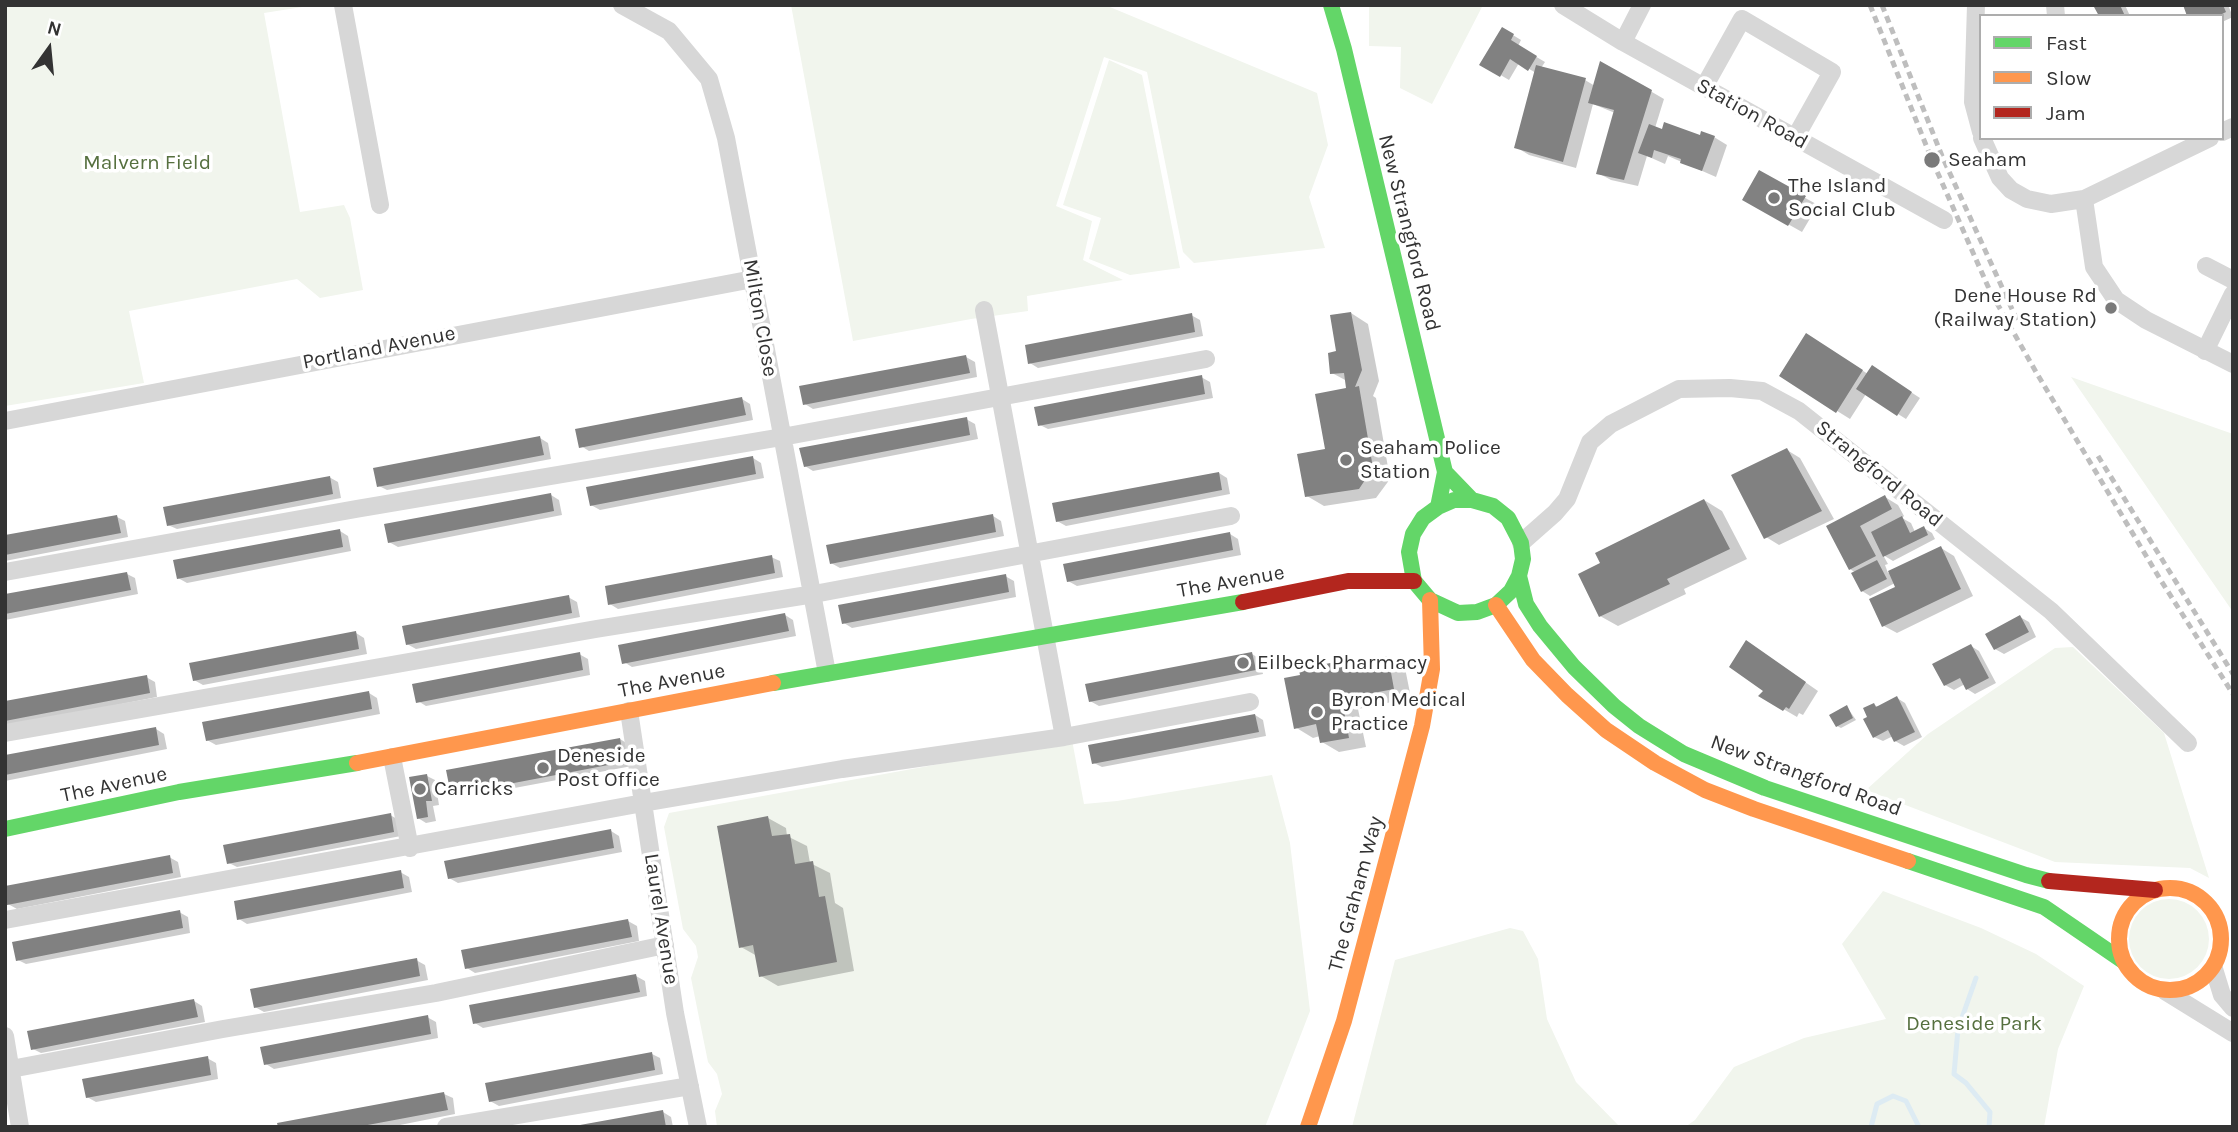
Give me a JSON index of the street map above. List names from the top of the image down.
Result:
{
  "streets": {
    "main road": ["New Strangford Road", "The Avenue", "The Graham Way"],
    "street": [
      "Station Road",
      "Milton Close",
      "Portland Avenue",
      "Strangford Road",
      "Laurel Avenue"
    ]
  },
  "crossings": [
    ["New Strangford Road", "Strangford Road"],
    ["New Strangford Road", "The Avenue"],
    ["New Strangford Road", "The Graham Way"],
    ["Milton Close", "Portland Avenue"],
    ["Milton Close", "The Avenue"],
    ["Strangford Road", "The Avenue"],
    ["Strangford Road", "The Graham Way"],
    ["The Avenue", "The Graham Way"],
    ["The Avenue", "Laurel Avenue"]
  ],
  "parks": ["Malvern Field", "Deneside Park"],
  "places": [
    "Seaham",
    "The Island Social Club",
    "Dene House Rd (Railway Station)",
    "Seaham Police Station",
    "Eilbeck Pharmacy",
    "Byron Medical Practice",
    "Deneside Post Office",
    "Carricks"
  ],
  "legend": ["Fast", "Slow", "Jam"],
  "north": "top"
}
